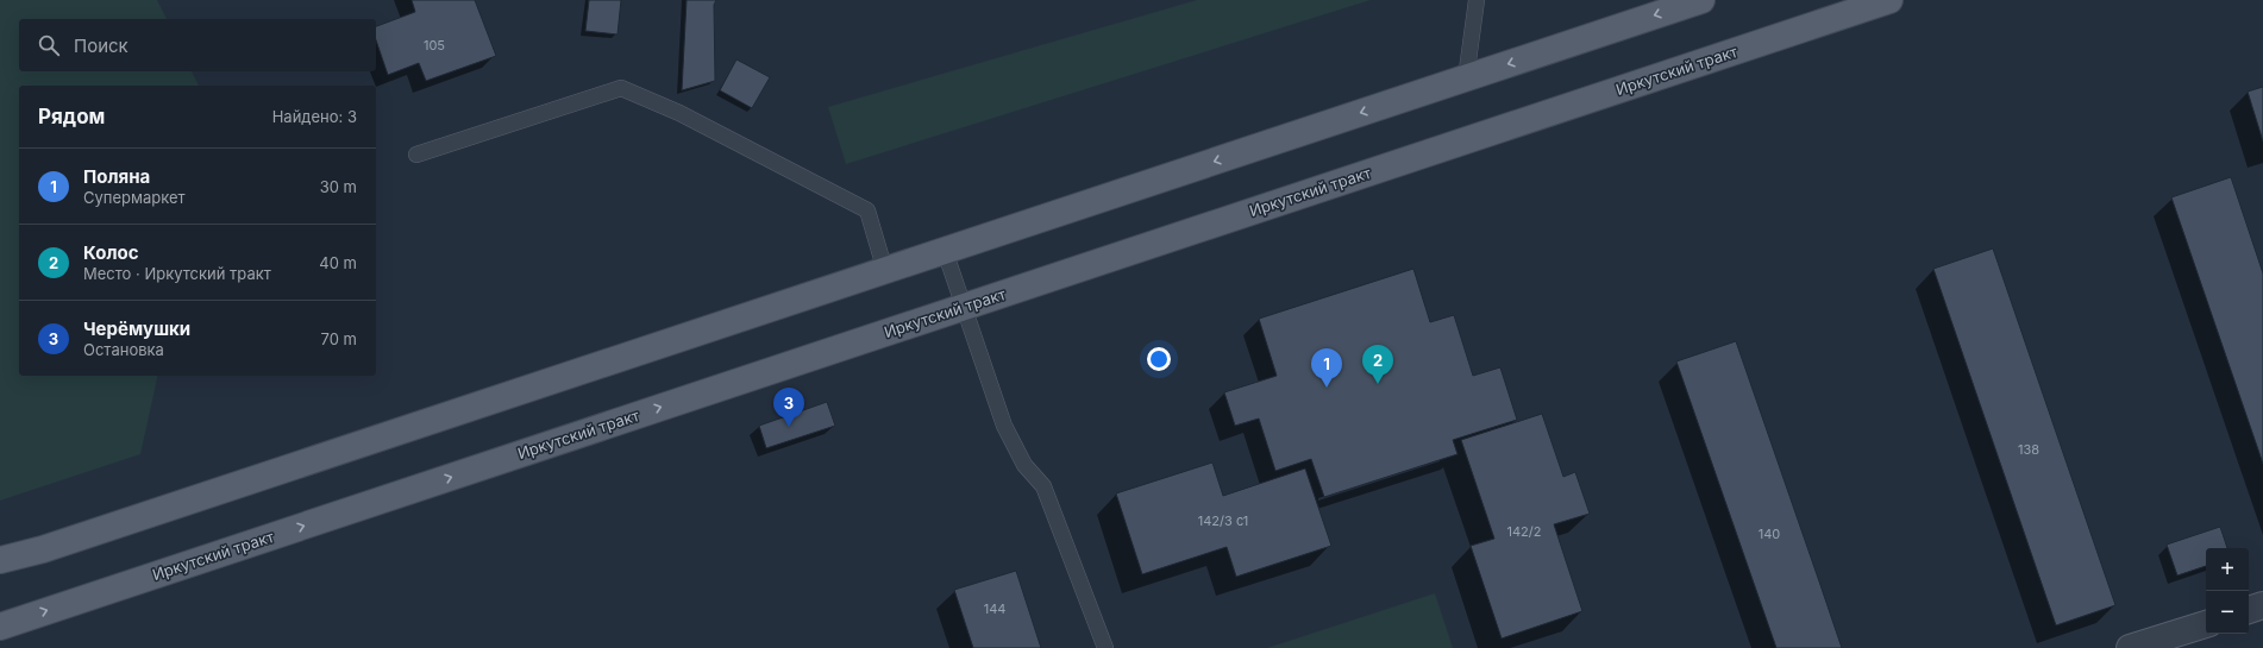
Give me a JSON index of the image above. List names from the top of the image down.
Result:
{
  "streets": {
    "main road": ["Иркутский тракт"]
  },
  "house_numbers": [
    "105",
    "138",
    "142/3 с1",
    "142/2",
    "140",
    "144"
  ],
  "page": {
    "search": "Поиск",
    "heading": ["Рядом", "Найдено: 3"],
    "list": [
      {
        "mark": "1",
        "name": "Поляна",
        "note": "Супермаркет",
        "value": "30 m"
      },
      {
        "mark": "2",
        "name": "Колос",
        "note": "Место · Иркутский тракт",
        "value": "40 m"
      },
      {
        "mark": "3",
        "name": "Черёмушки",
        "note": "Остановка",
        "value": "70 m"
      }
    ],
    "pins": ["2", "1", "3"],
    "map_buttons": ["+", "−"]
  }
}
